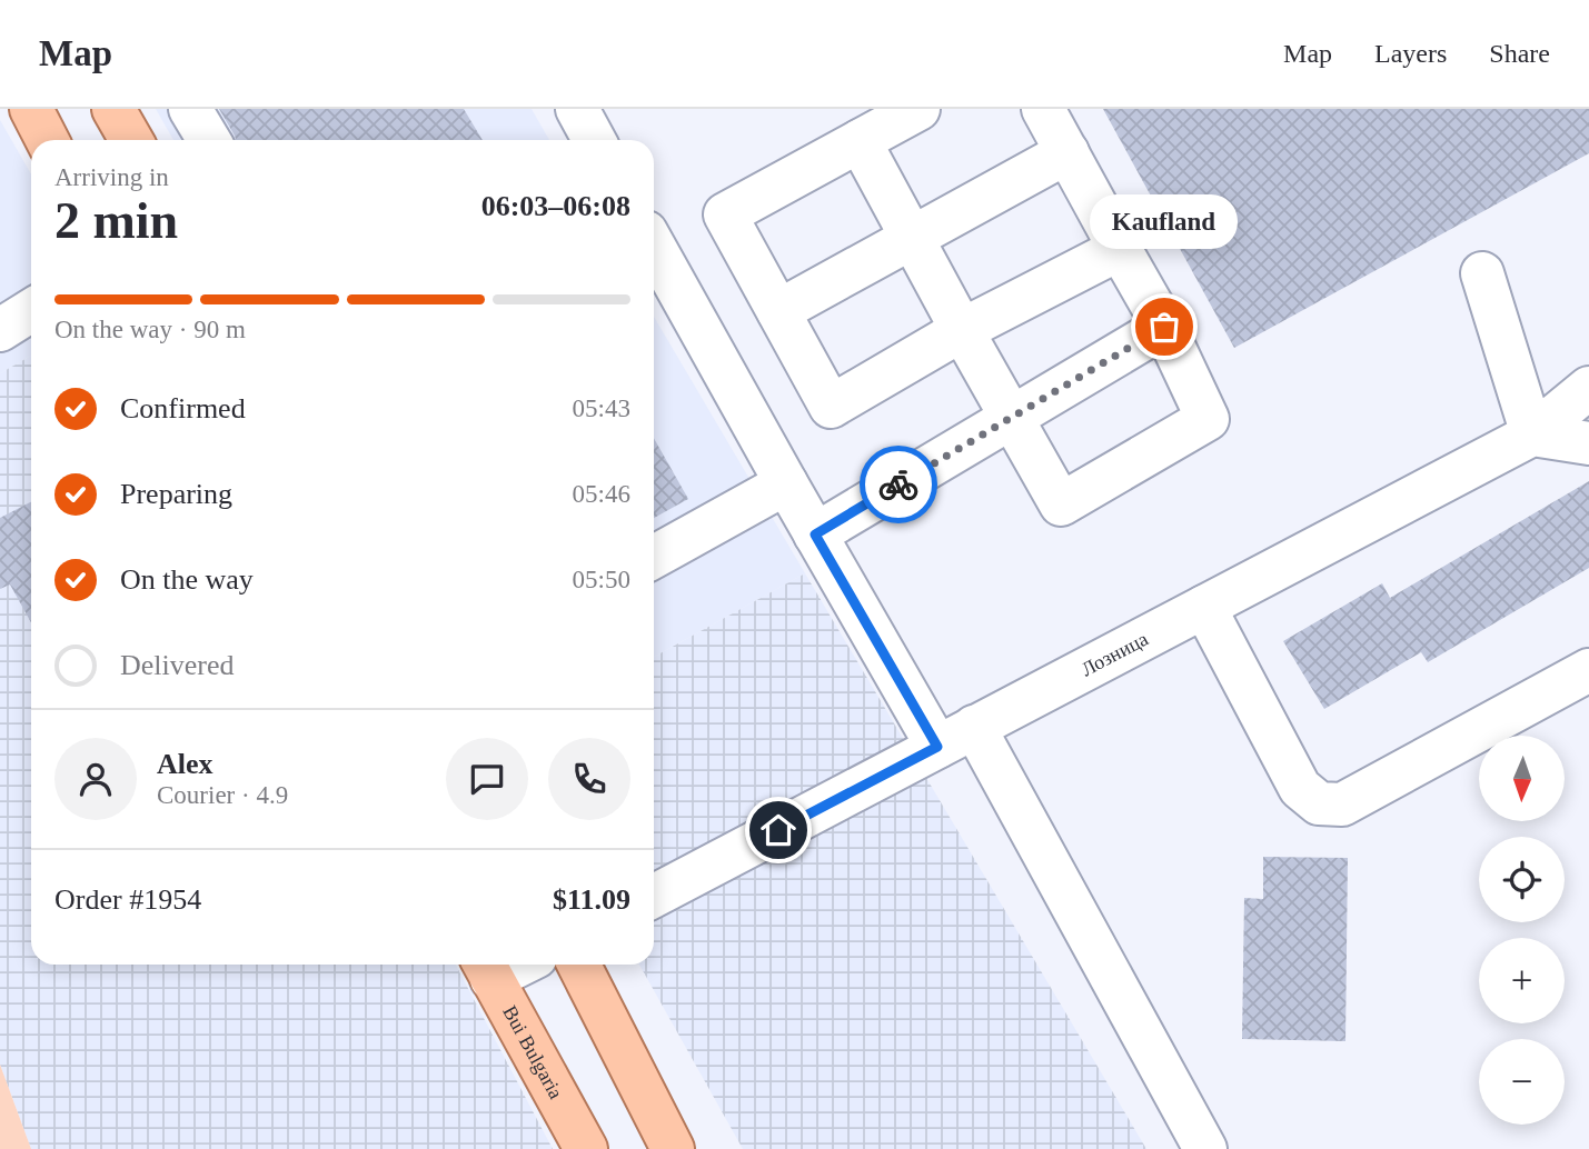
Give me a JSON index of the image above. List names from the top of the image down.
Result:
{
  "streets": {
    "main road": ["Bui Bulgaria"],
    "street": ["Лозница"]
  },
  "places": ["Kaufland"],
  "north": "bottom",
  "page": {
    "header": "Map",
    "nav": ["Map", "Layers", "Share"],
    "heading": ["2 min", "Arriving in", "06:03–06:08"],
    "panel": [
      "Alex",
      "Courier · 4.9",
      "Order #1954",
      "$11.09"
    ],
    "bubble": "Kaufland",
    "bar": "On the way · 90 m",
    "list": [
      ["Confirmed", "05:43"],
      ["Preparing", "05:46"],
      ["On the way", "05:50"],
      "Delivered"
    ],
    "map_buttons": ["+", "−"]
  }
}
